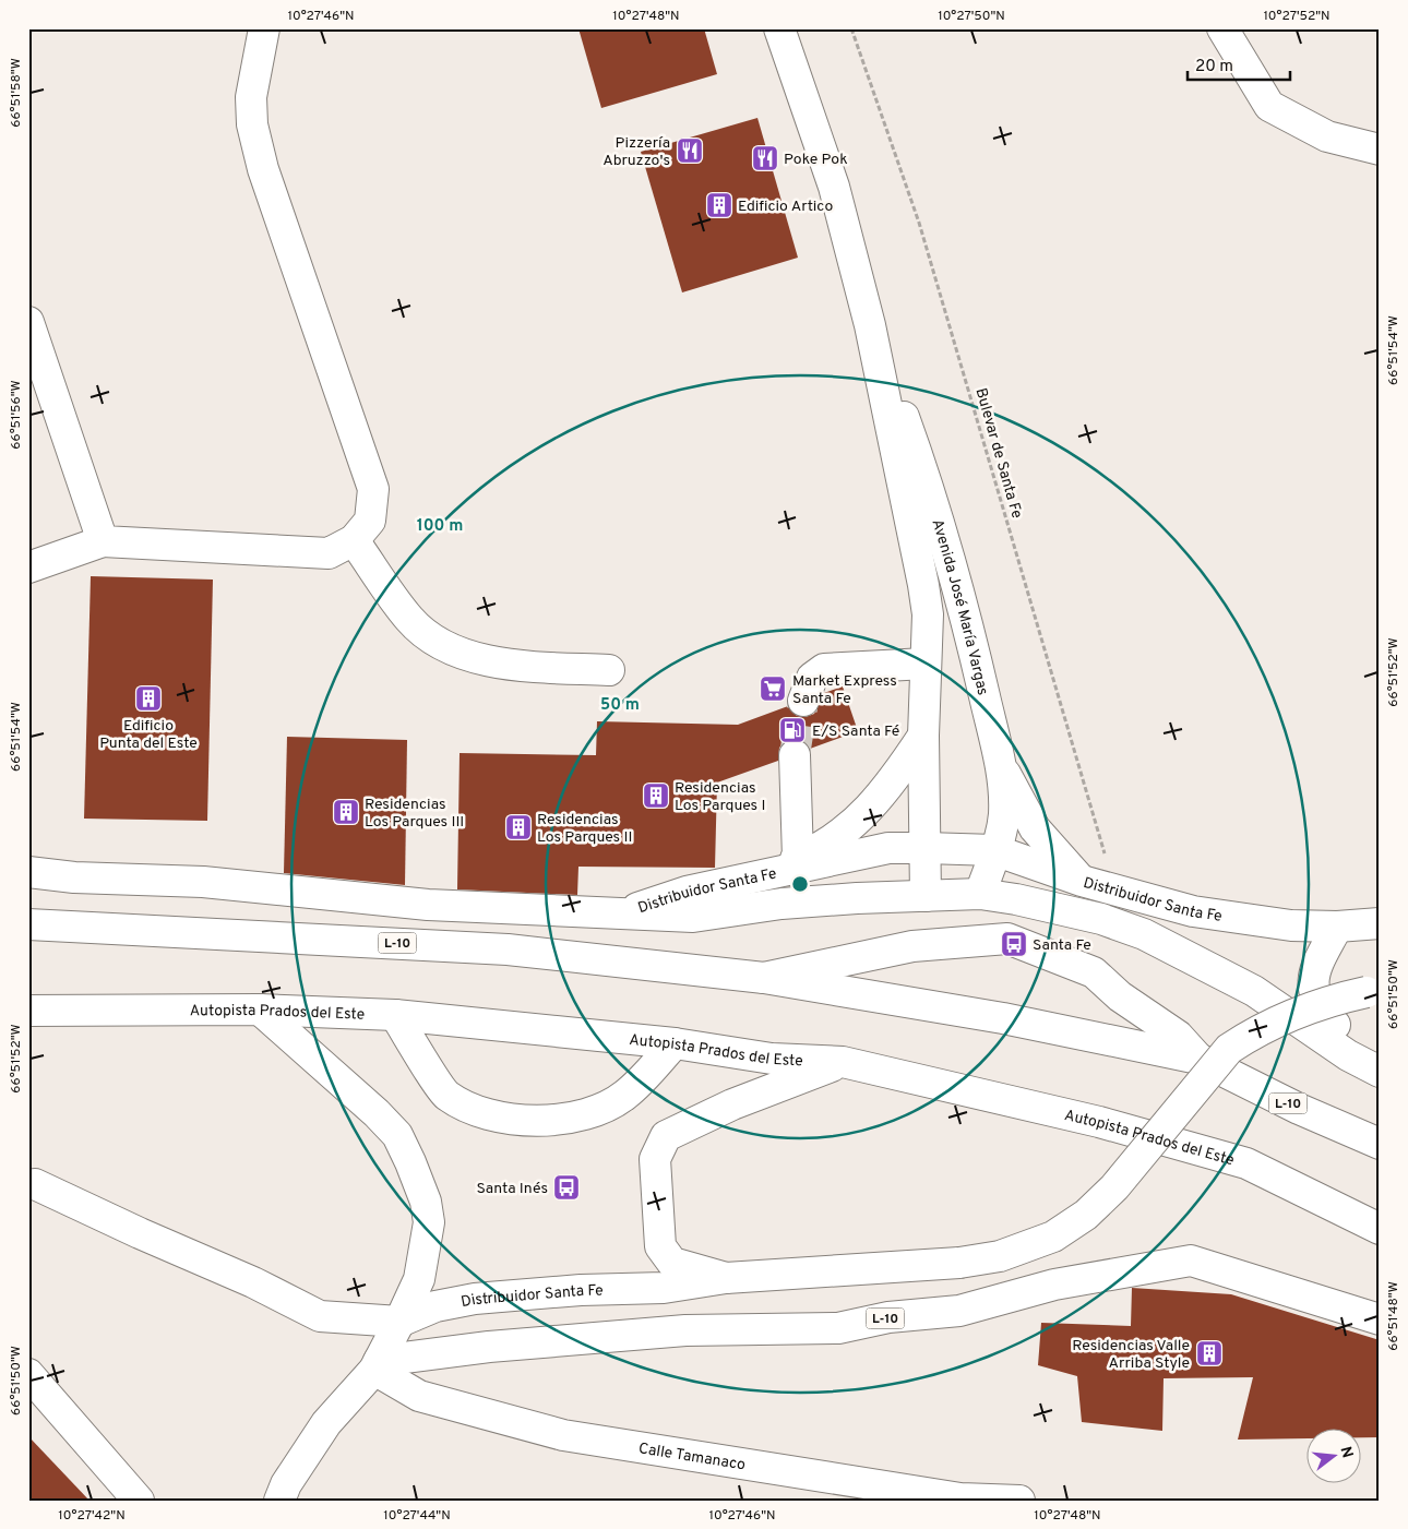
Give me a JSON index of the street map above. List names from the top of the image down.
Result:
{
  "streets": {
    "main road": [
      "Avenida José María Vargas",
      "Distribuidor Santa Fe",
      "L-10",
      "Autopista Prados del Este",
      "Calle Tamanaco"
    ],
    "path": ["Bulevar de Santa Fe"]
  },
  "crossings": [
    ["Bulevar de Santa Fe", "Distribuidor Santa Fe"],
    ["Avenida José María Vargas", "Distribuidor Santa Fe"],
    ["L-10", "Calle Tamanaco"]
  ],
  "places": {
    "restaurant": ["Pizzería Abruzzo's", "Poke Pok"],
    "building": [
      "Edificio Artico",
      "Edificio Punta del Este",
      "Residencias Los Parques I",
      "Residencias Los Parques III",
      "Residencias Los Parques II",
      "Residencias Valle Arriba Style"
    ],
    "supermarket": ["Market Express Santa Fe"],
    "fuel station": ["E/S Santa Fé"],
    "bus stop": ["Santa Fe", "Santa Inés"]
  },
  "scale_bar": "20 m",
  "north": "right",
  "coordinates": [
    "10°27'46\"N",
    "10°27'48\"N",
    "10°27'50\"N",
    "10°27'52\"N",
    "66°51'58\"W",
    "66°51'54\"W",
    "66°51'56\"W",
    "66°51'52\"W",
    "66°51'50\"W",
    "66°51'48\"W",
    "10°27'42\"N",
    "10°27'44\"N"
  ],
  "rings": ["100 m", "50 m"]
}
